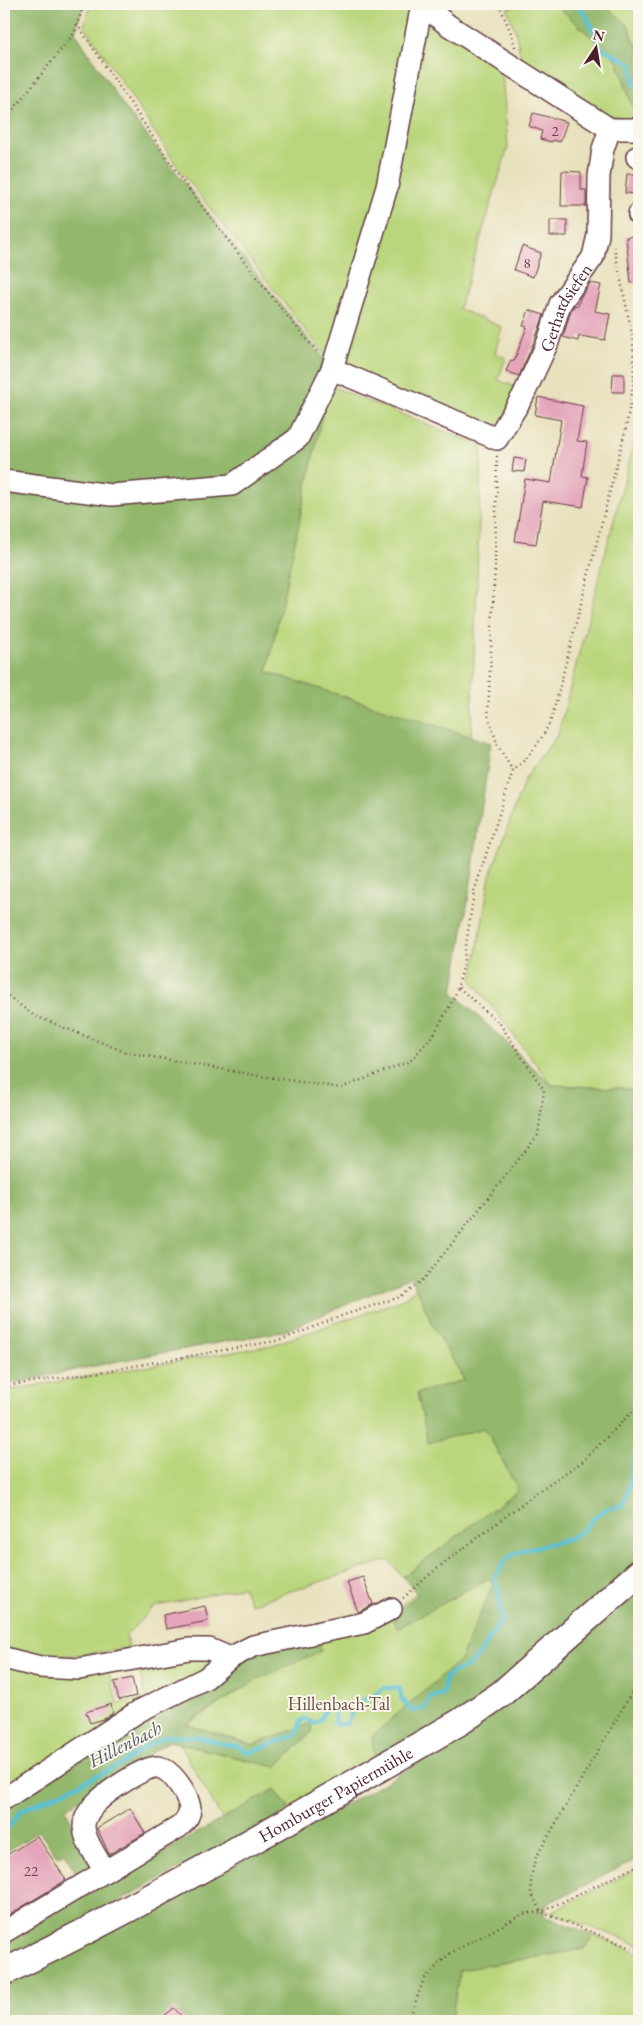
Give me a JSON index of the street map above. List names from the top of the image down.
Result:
{
  "streets": {
    "main road": ["Homburger Papiermühle"],
    "street": ["Gerhardsiefen"]
  },
  "water": ["Hillenbach"],
  "parks": ["Hillenbach-Tal"],
  "house_numbers": ["2", "8", "22"],
  "north": "top"
}
